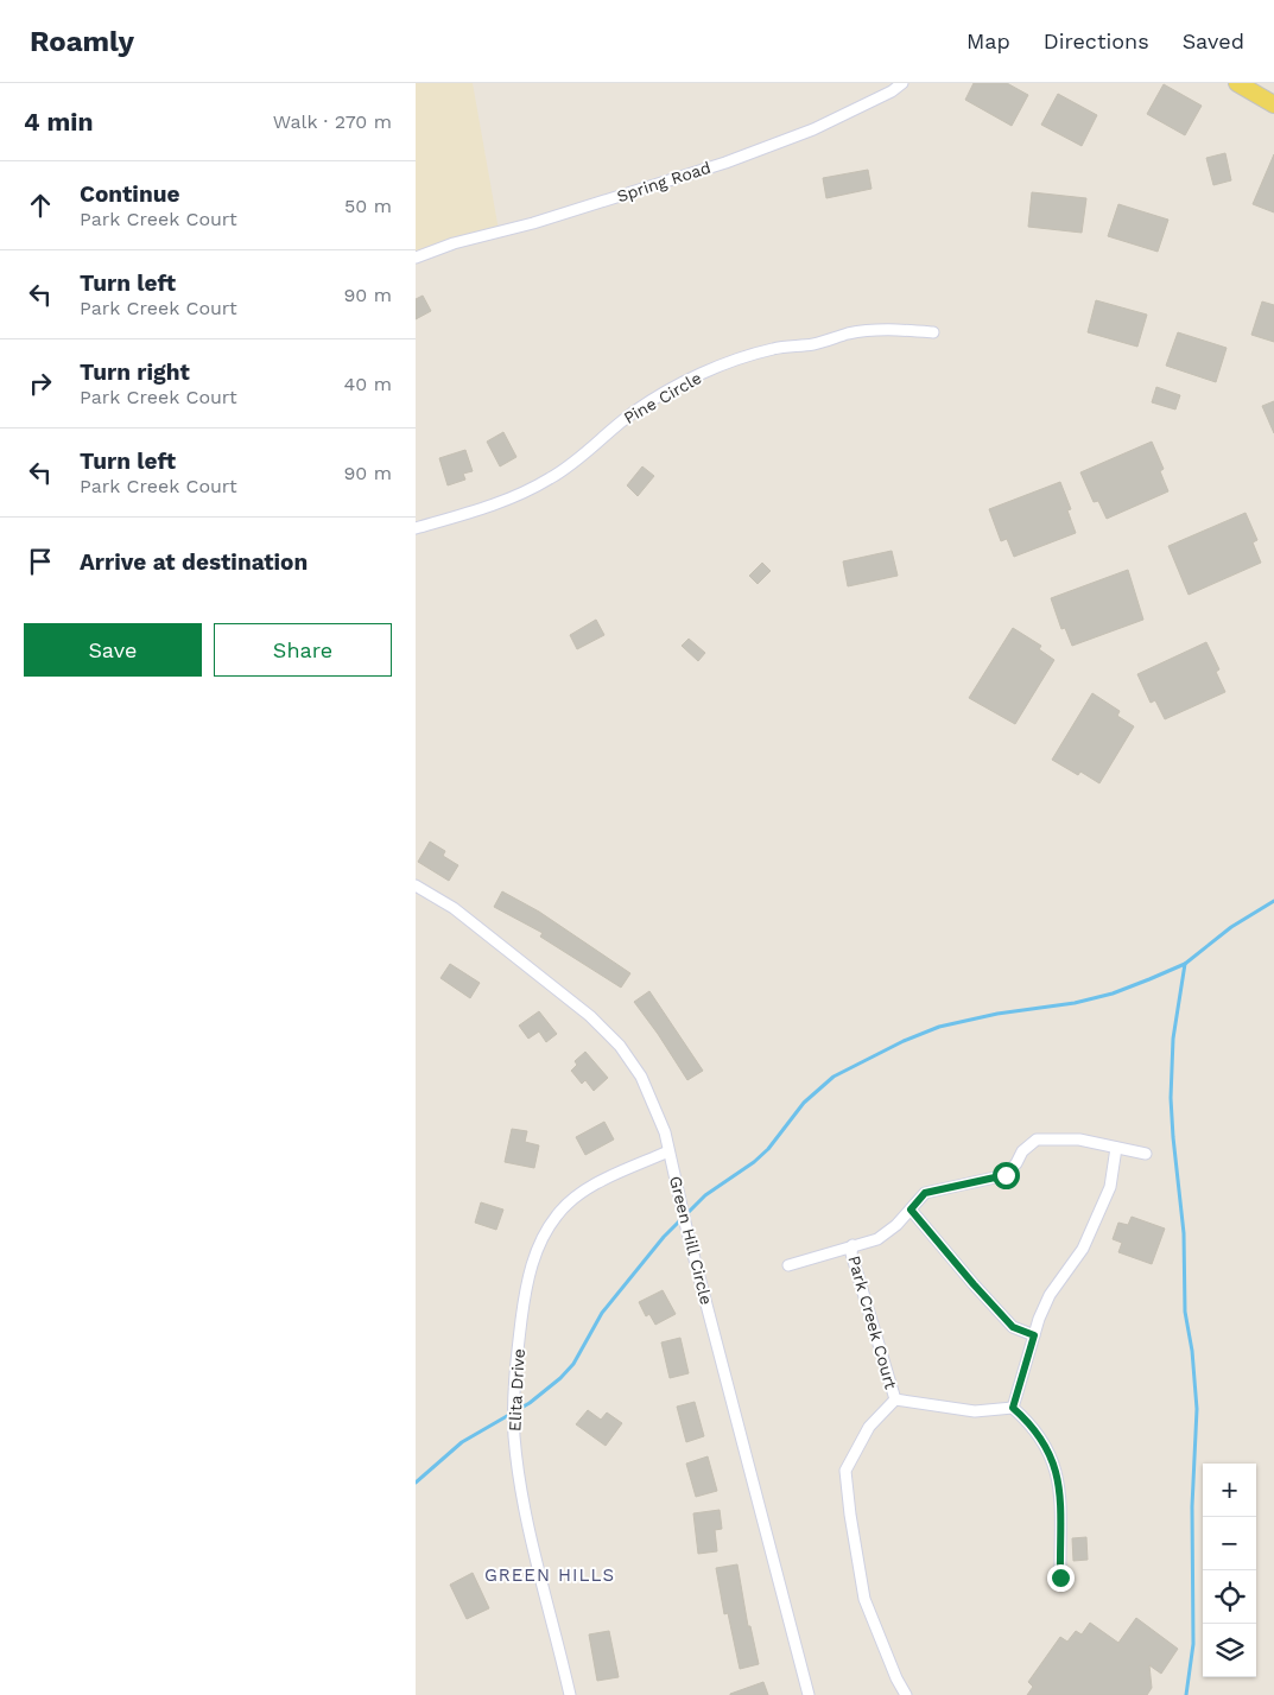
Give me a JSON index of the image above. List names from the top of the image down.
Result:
{
  "streets": {
    "street": [
      "Spring Road",
      "Pine Circle",
      "Green Hill Circle",
      "Park Creek Court",
      "Elita Drive"
    ]
  },
  "crossings": [
    ["Green Hill Circle", "Elita Drive"]
  ],
  "districts": ["GREEN HILLS"],
  "page": {
    "header": "Roamly",
    "nav": ["Map", "Directions", "Saved"],
    "heading": ["4 min", "Walk · 270 m"],
    "list": [
      ["Continue", "Park Creek Court", "50 m"],
      ["Turn left", "Park Creek Court", "90 m"],
      ["Turn right", "Park Creek Court", "40 m"],
      ["Turn left", "Park Creek Court", "90 m"],
      "Arrive at destination"
    ],
    "buttons": ["Save", "Share"],
    "map_buttons": ["+", "−"]
  }
}
